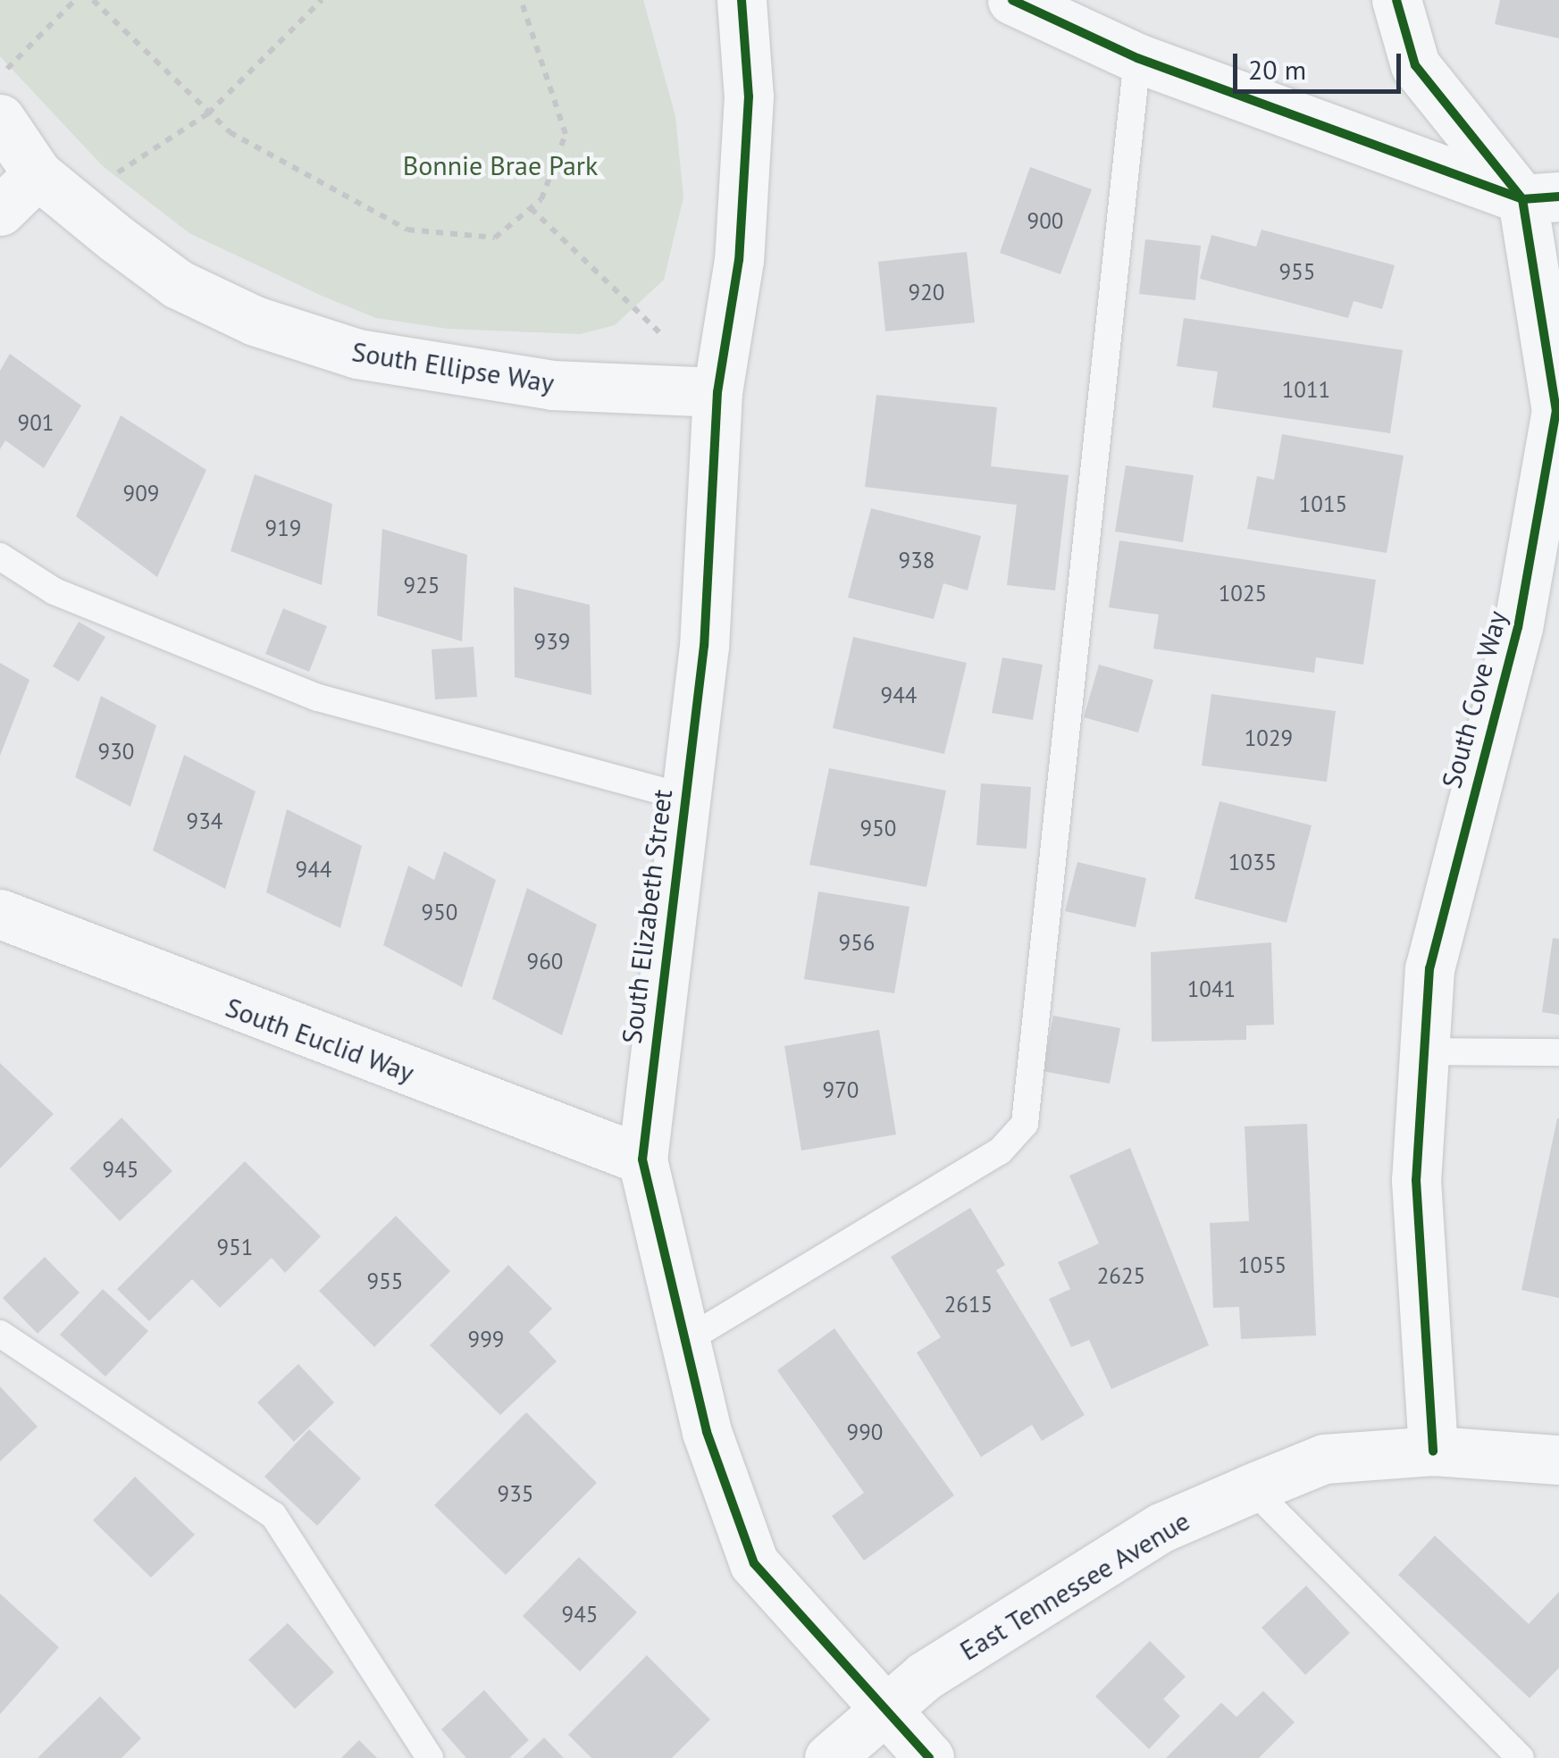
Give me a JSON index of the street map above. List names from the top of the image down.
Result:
{
  "streets": {
    "street": [
      "South Ellipse Way",
      "South Cove Way",
      "South Elizabeth Street",
      "South Euclid Way",
      "East Tennessee Avenue"
    ]
  },
  "crossings": [
    ["South Ellipse Way", "South Elizabeth Street"],
    ["South Cove Way", "East Tennessee Avenue"],
    ["South Elizabeth Street", "South Euclid Way"],
    ["South Elizabeth Street", "East Tennessee Avenue"]
  ],
  "parks": ["Bonnie Brae Park"],
  "house_numbers": [
    "900",
    "955",
    "920",
    "1011",
    "901",
    "909",
    "1015",
    "919",
    "938",
    "925",
    "1025",
    "939",
    "944",
    "1029",
    "930",
    "934",
    "950",
    "1035",
    "944",
    "950",
    "956",
    "960",
    "1041",
    "970",
    "945",
    "951",
    "1055",
    "2625",
    "955",
    "2615",
    "999",
    "990",
    "935",
    "945"
  ],
  "scale_bar": "20 m"
}
